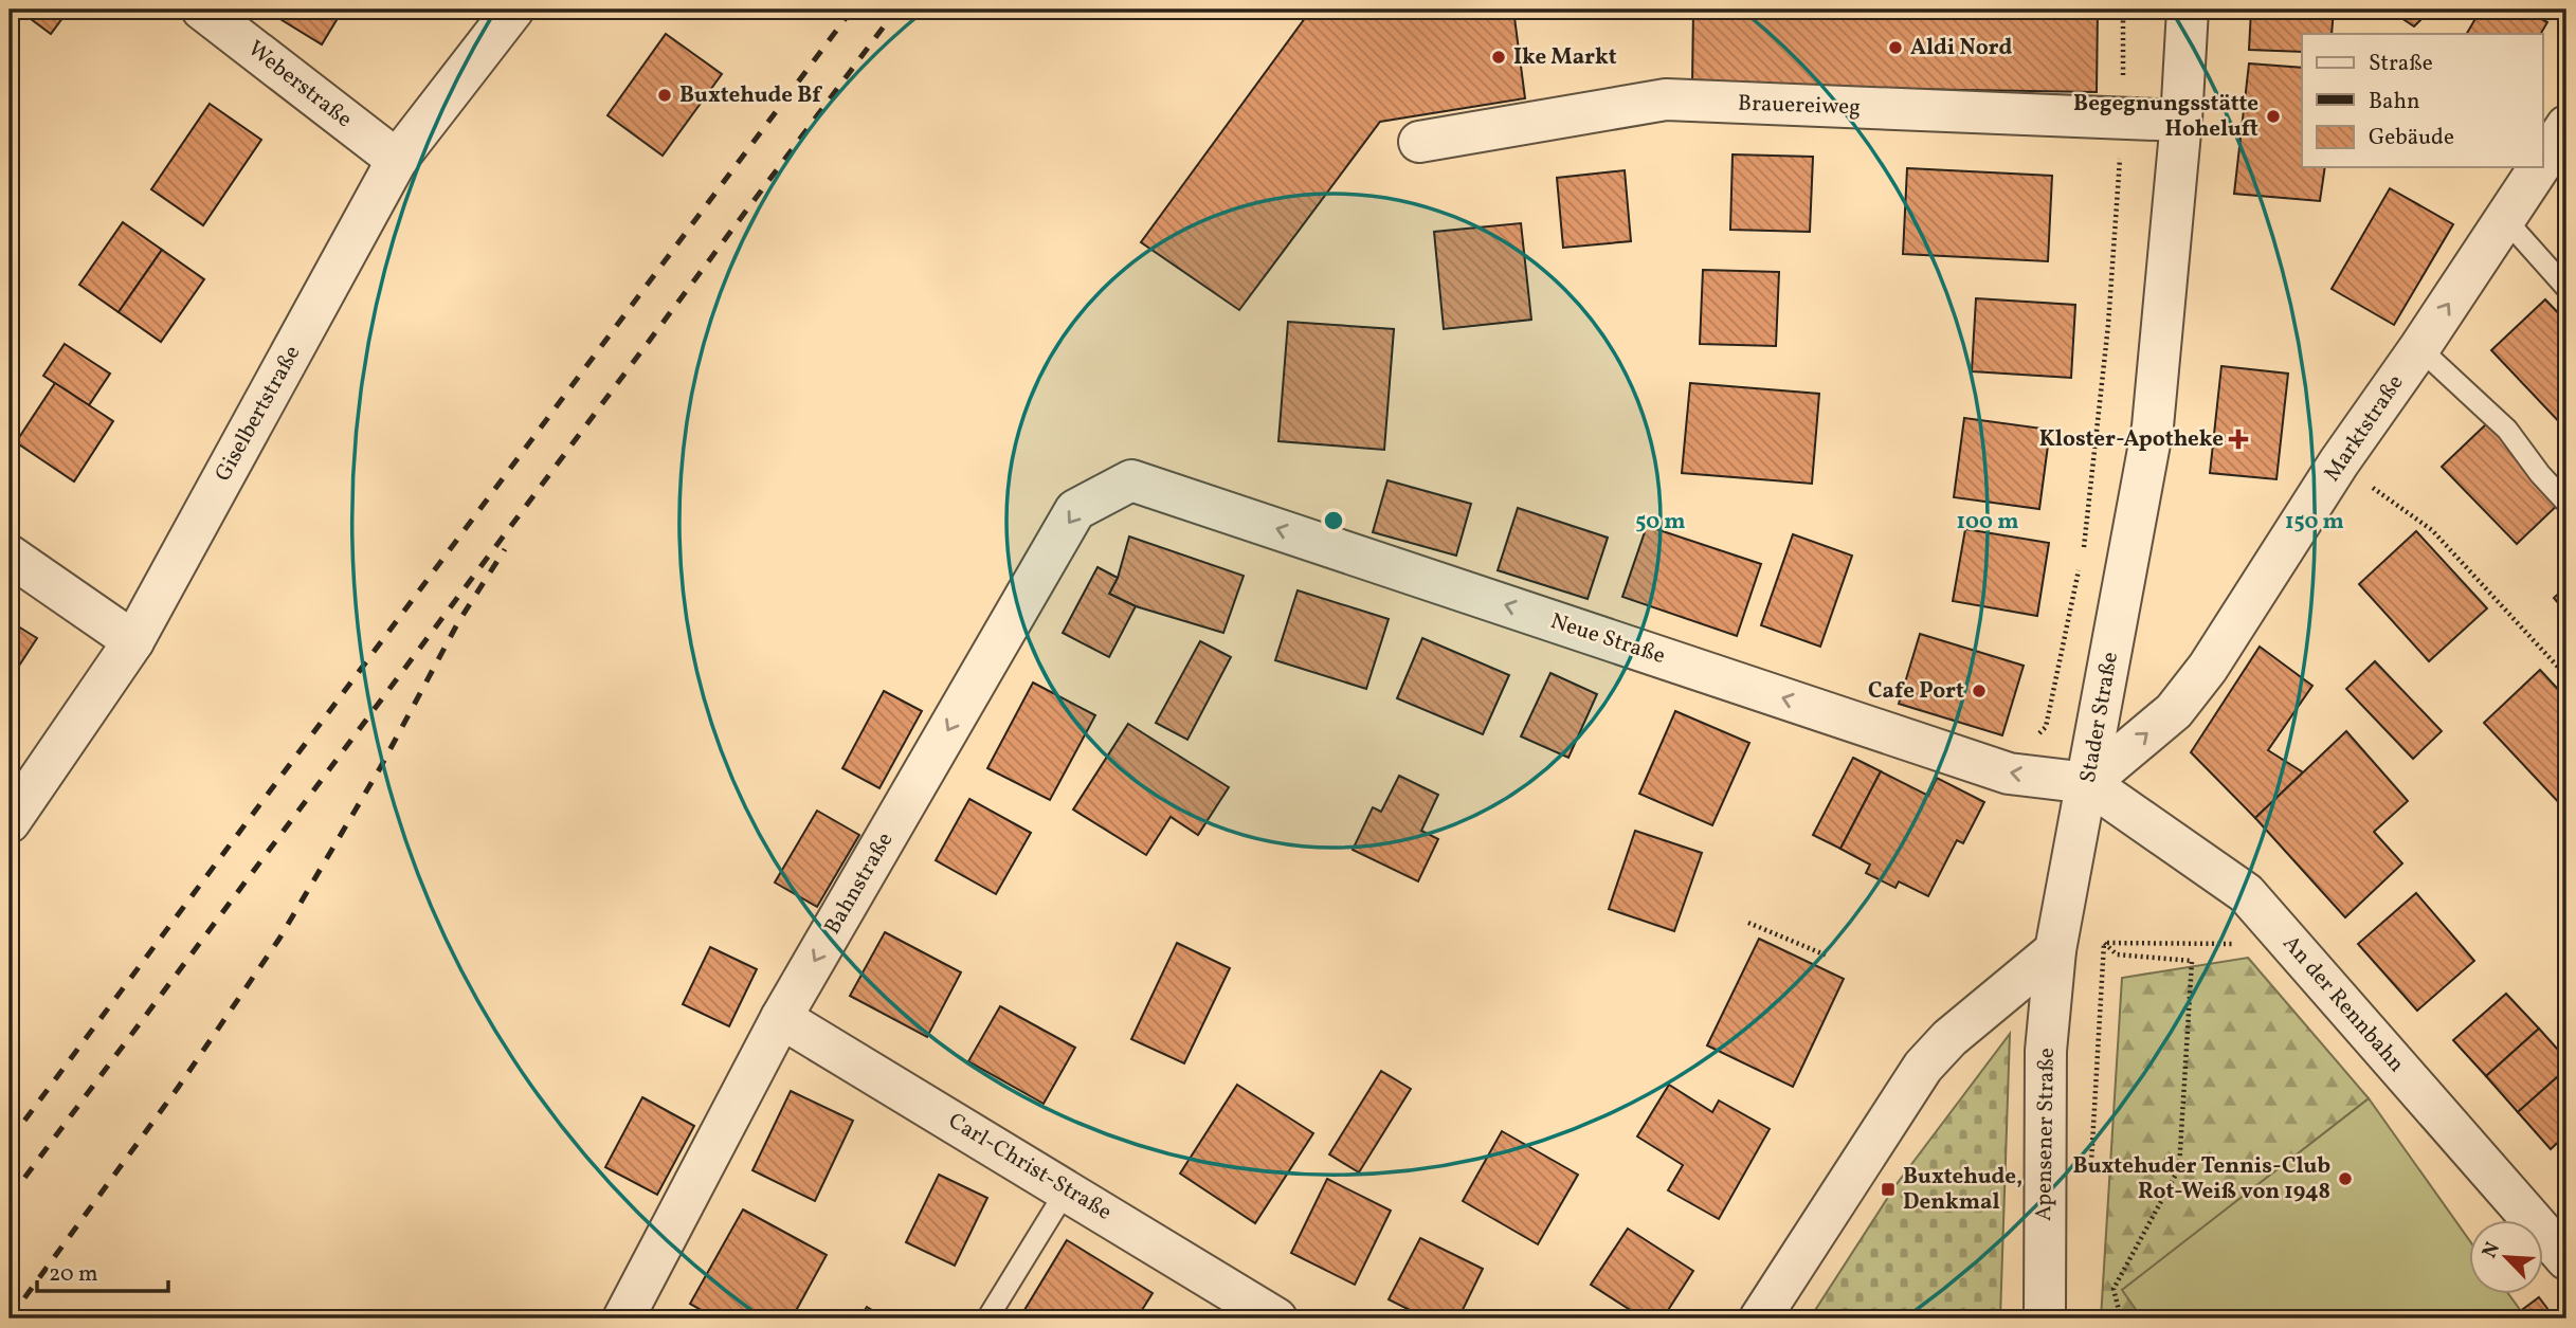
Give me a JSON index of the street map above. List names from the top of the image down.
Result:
{
  "streets": {
    "street": [
      "Weberstraße",
      "Brauereiweg",
      "Giselbertstraße",
      "Marktstraße",
      "Neue Straße",
      "Stader Straße",
      "Bahnstraße",
      "An der Rennbahn",
      "Apensener Straße",
      "Carl-Christ-Straße"
    ]
  },
  "crossings": [
    ["Weberstraße", "Giselbertstraße"],
    ["Brauereiweg", "Stader Straße"],
    ["Marktstraße", "Neue Straße"],
    ["Marktstraße", "Stader Straße"],
    ["Marktstraße", "An der Rennbahn"],
    ["Neue Straße", "Stader Straße"],
    ["Neue Straße", "Bahnstraße"],
    ["Neue Straße", "An der Rennbahn"],
    ["Stader Straße", "An der Rennbahn"],
    ["Stader Straße", "Apensener Straße"],
    ["Bahnstraße", "Carl-Christ-Straße"]
  ],
  "one_way": ["Marktstraße", "Neue Straße", "Bahnstraße"],
  "places": {
    "other": [
      "Aldi Nord",
      "Ike Markt",
      "Buxtehude Bf",
      "Begegnungsstätte Hoheluft",
      "Cafe Port",
      "Buxtehuder Tennis-Club Rot-Weiß von 1948"
    ],
    "health": ["Kloster-Apotheke"],
    "transit": ["Buxtehude, Denkmal"]
  },
  "legend": ["Straße", "Bahn", "Gebäude"],
  "scale_bar": "20 m",
  "north": "top left",
  "rings": ["50 m", "100 m", "150 m"]
}
